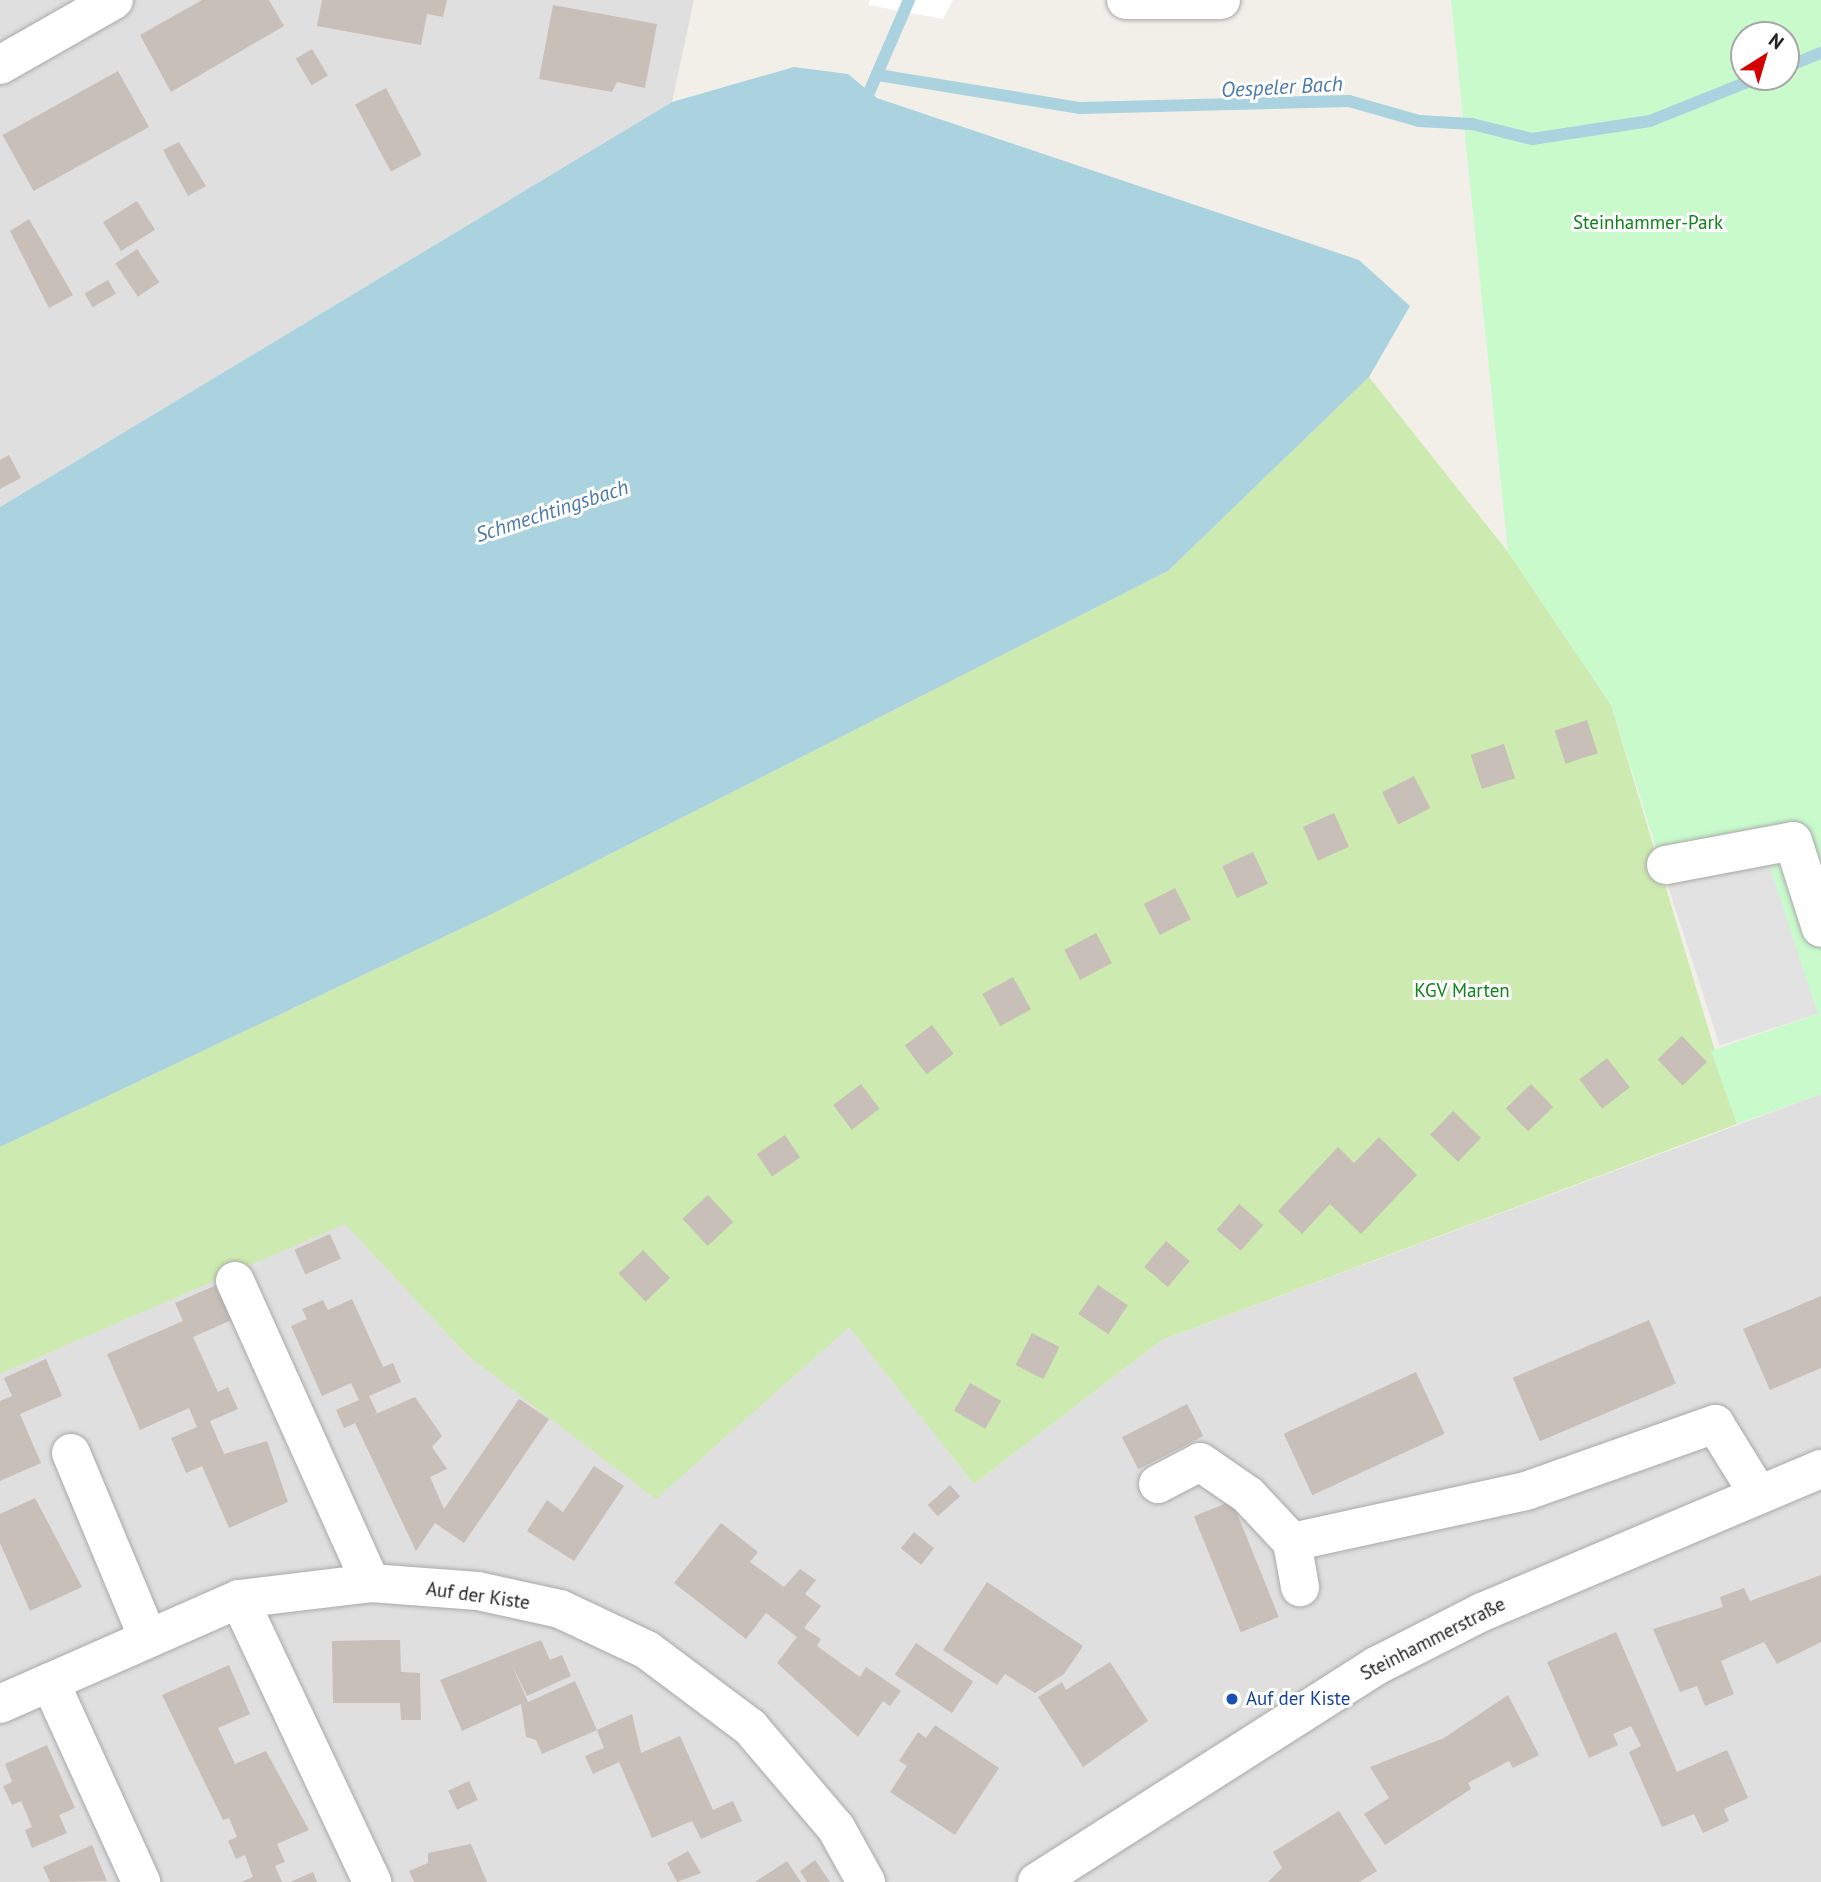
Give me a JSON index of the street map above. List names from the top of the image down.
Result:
{
  "streets": {
    "street": ["Auf der Kiste", "Steinhammerstraße"]
  },
  "water": ["Oespeler Bach", "Schmechtingsbach"],
  "parks": ["Steinhammer-Park", "KGV Marten"],
  "places": ["Auf der Kiste"],
  "north": "top right"
}
